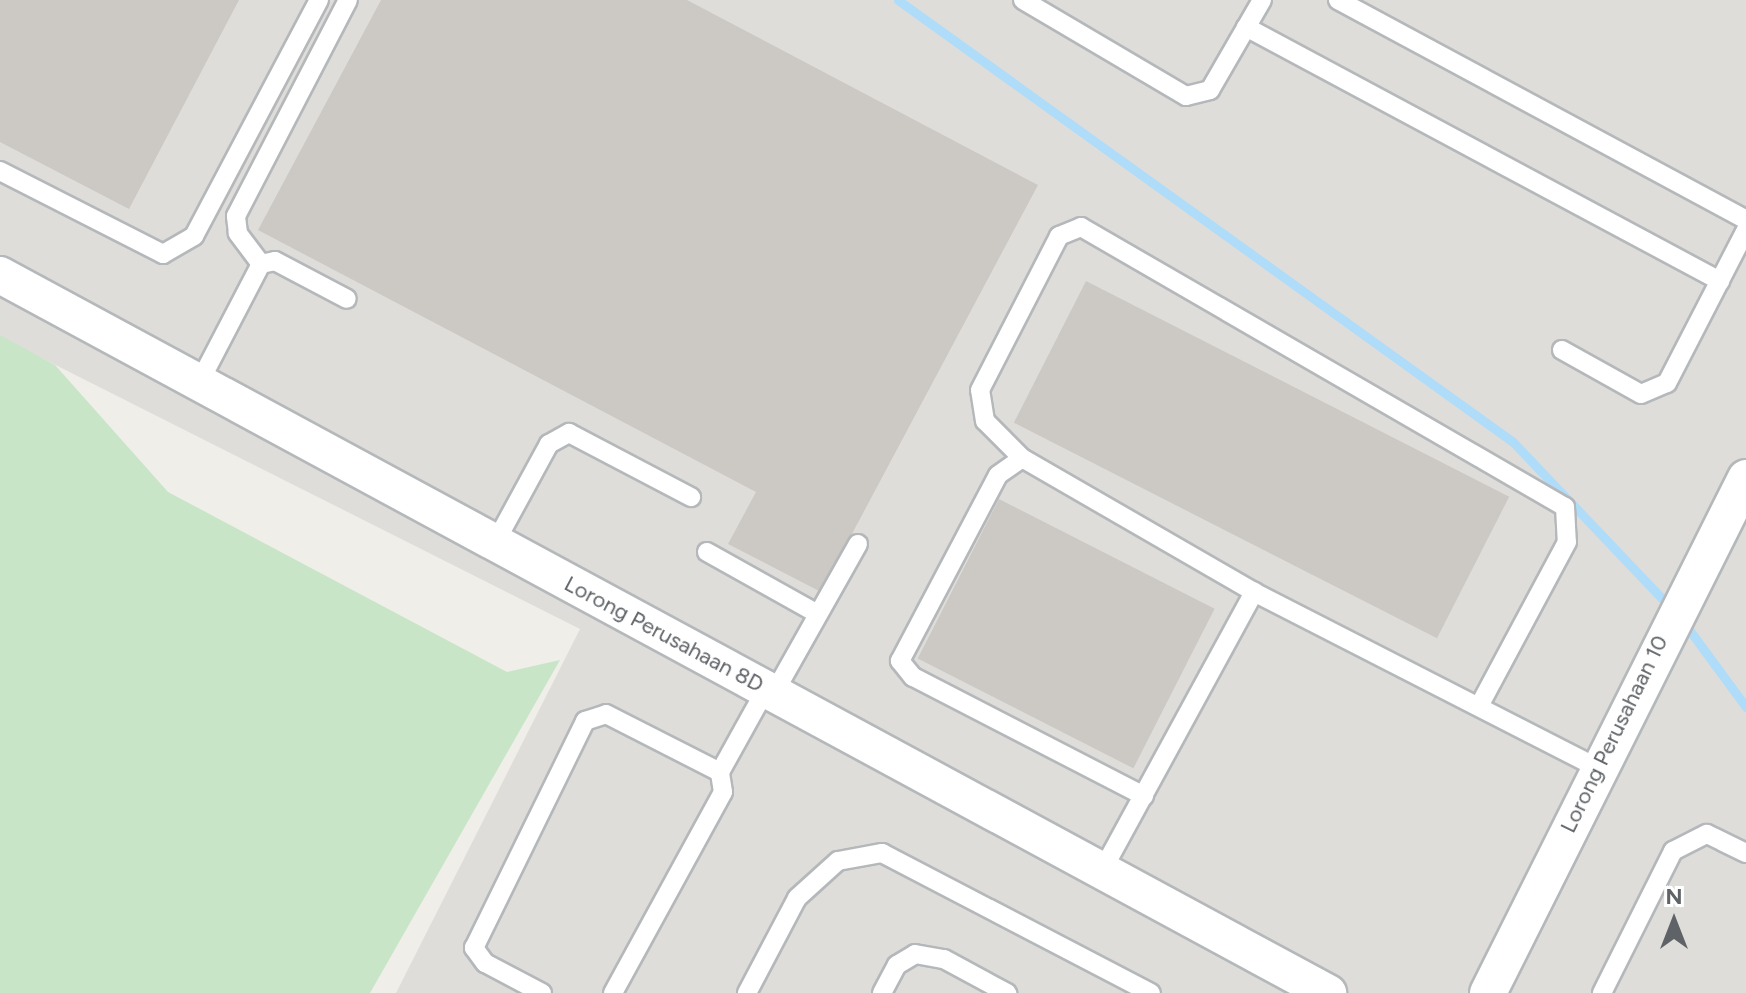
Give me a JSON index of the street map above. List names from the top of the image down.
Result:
{
  "streets": {
    "street": ["Lorong Perusahaan 8D", "Lorong Perusahaan 10"]
  },
  "north": "top"
}
